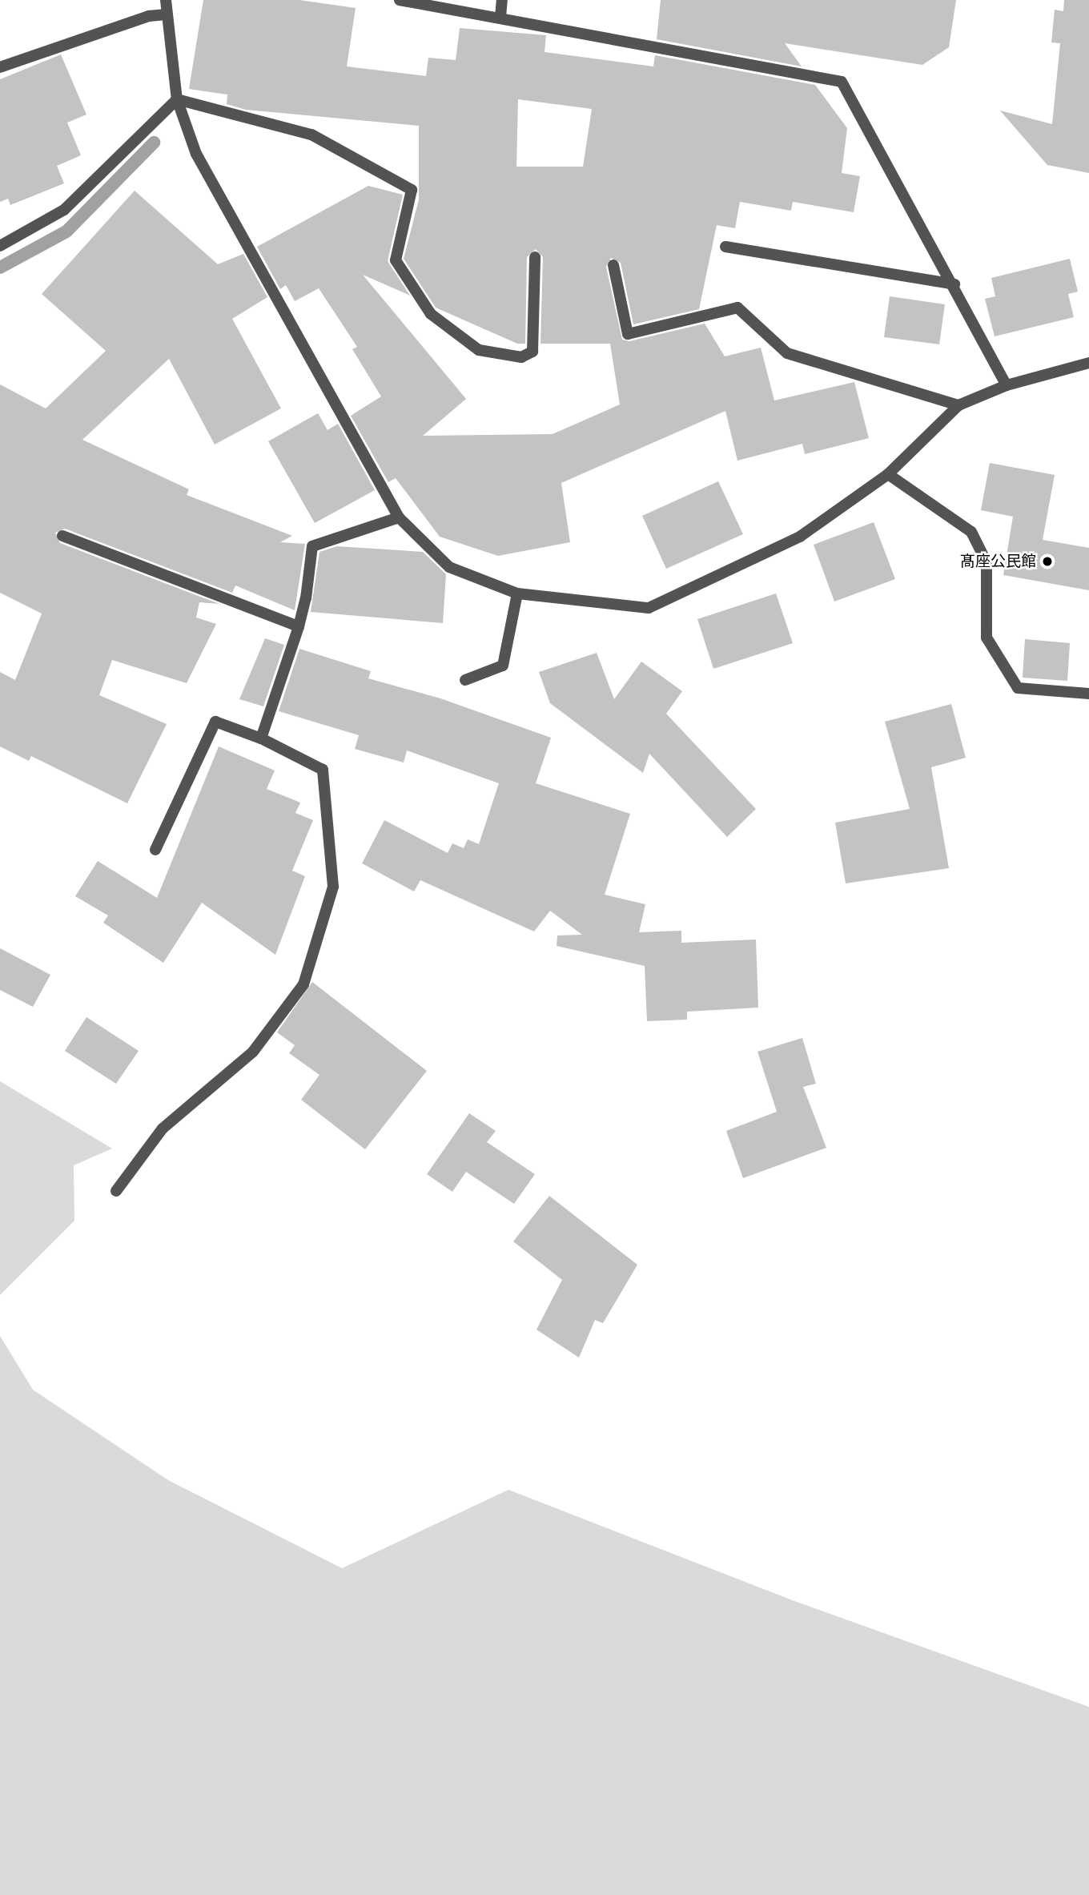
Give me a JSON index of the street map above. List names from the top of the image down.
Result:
{
  "places": ["髙座公民館"]
}
